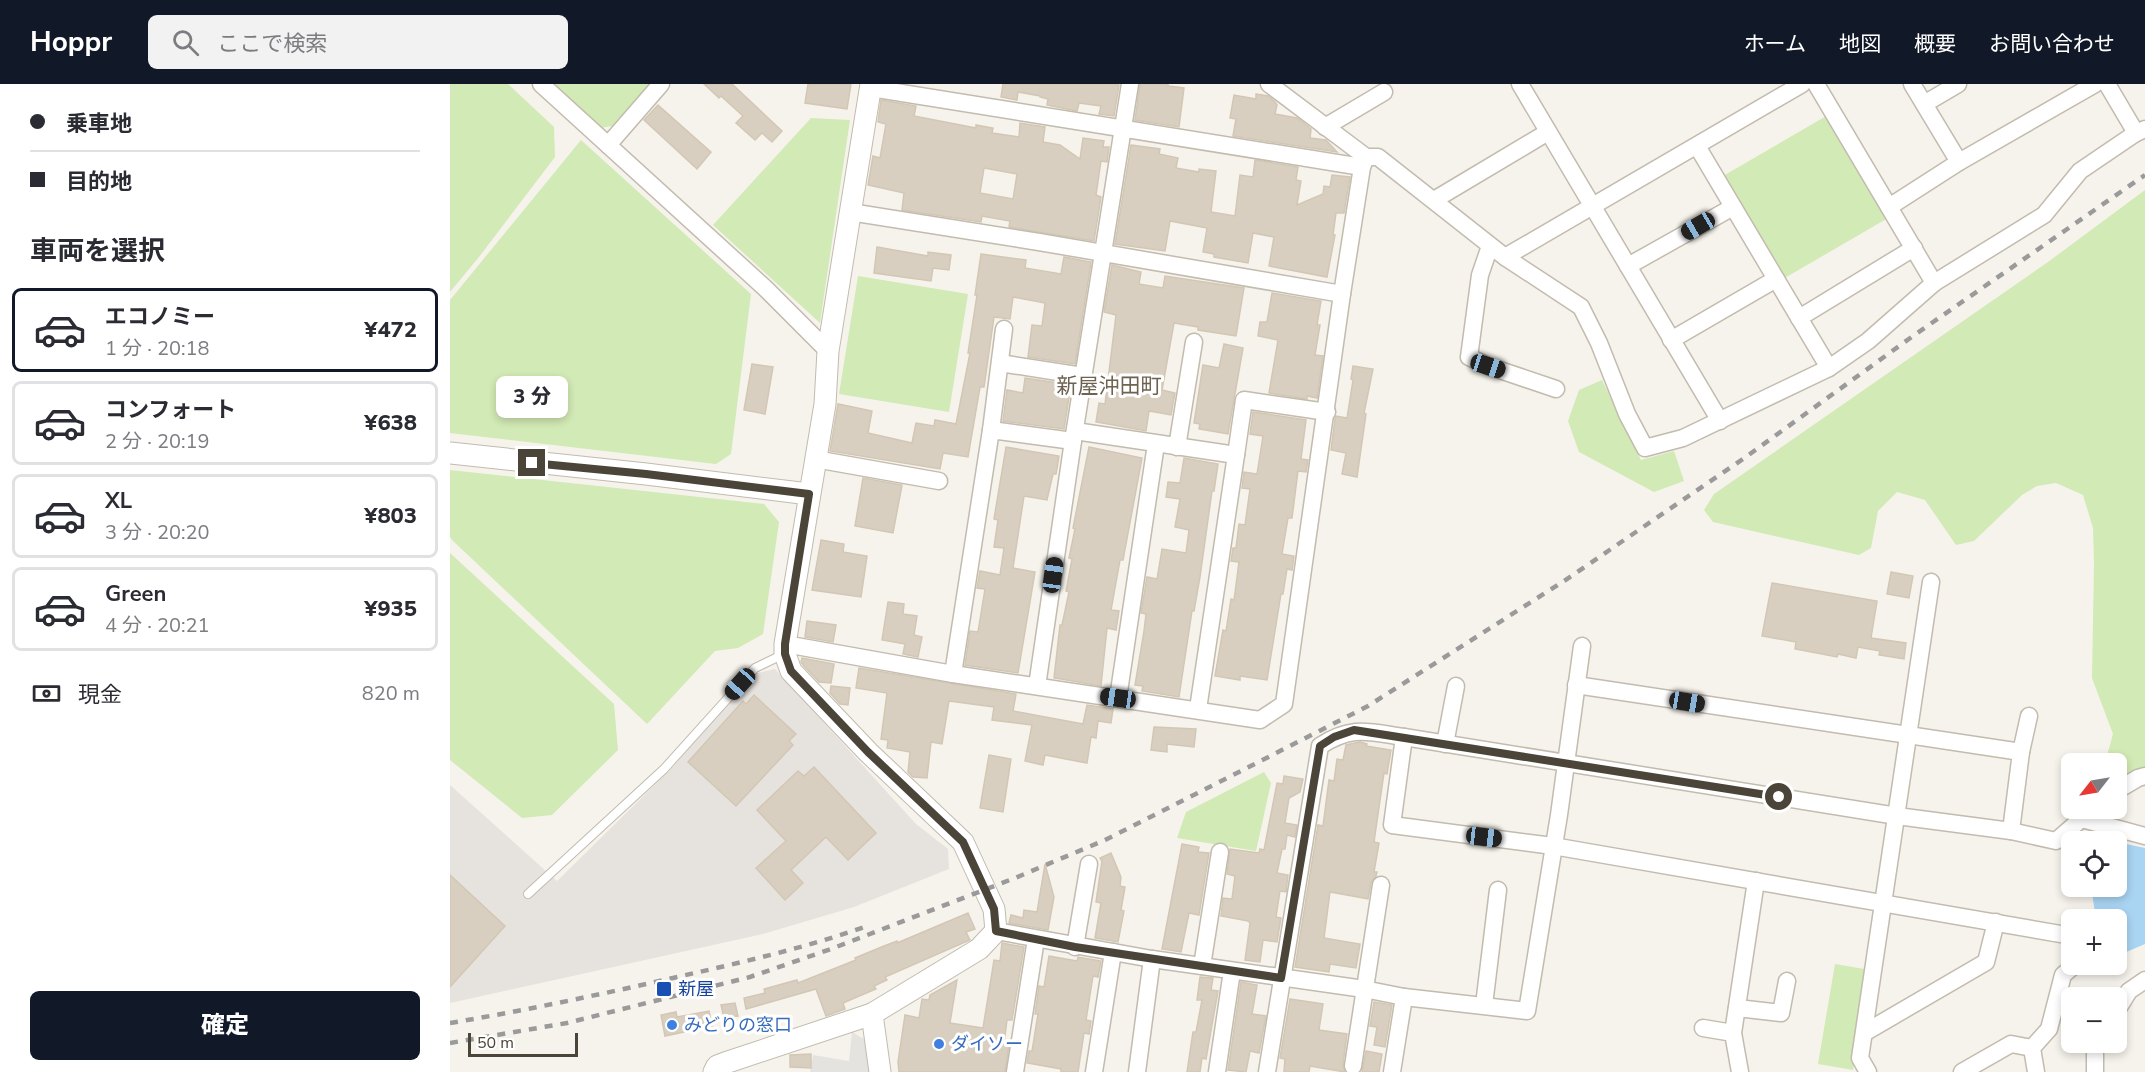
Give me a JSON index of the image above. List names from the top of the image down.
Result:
{
  "districts": ["新屋沖田町"],
  "places": {
    "transit": ["新屋"],
    "other": ["みどりの窓口", "ダイソー"]
  },
  "scale_bar": "50 m",
  "north": "bottom left",
  "page": {
    "header": "Hoppr",
    "search": "ここで検索",
    "nav": [
      "ホーム",
      "地図",
      "概要",
      "お問い合わせ"
    ],
    "banner": ["乗車地", "目的地"],
    "heading": "車両を選択",
    "list": [
      {
        "name": "エコノミー",
        "note": "1 分 · 20:18",
        "value": "¥472"
      },
      {
        "name": "コンフォート",
        "note": "2 分 · 20:19",
        "value": "¥638"
      },
      {
        "name": "XL",
        "note": "3 分 · 20:20",
        "value": "¥803"
      },
      {
        "name": "Green",
        "note": "4 分 · 20:21",
        "value": "¥935"
      }
    ],
    "bubble": "3 分",
    "pay": ["現金", "820 m"],
    "map_buttons": ["+", "−"],
    "buttons": "確定",
    "scale": "50 m"
  }
}
